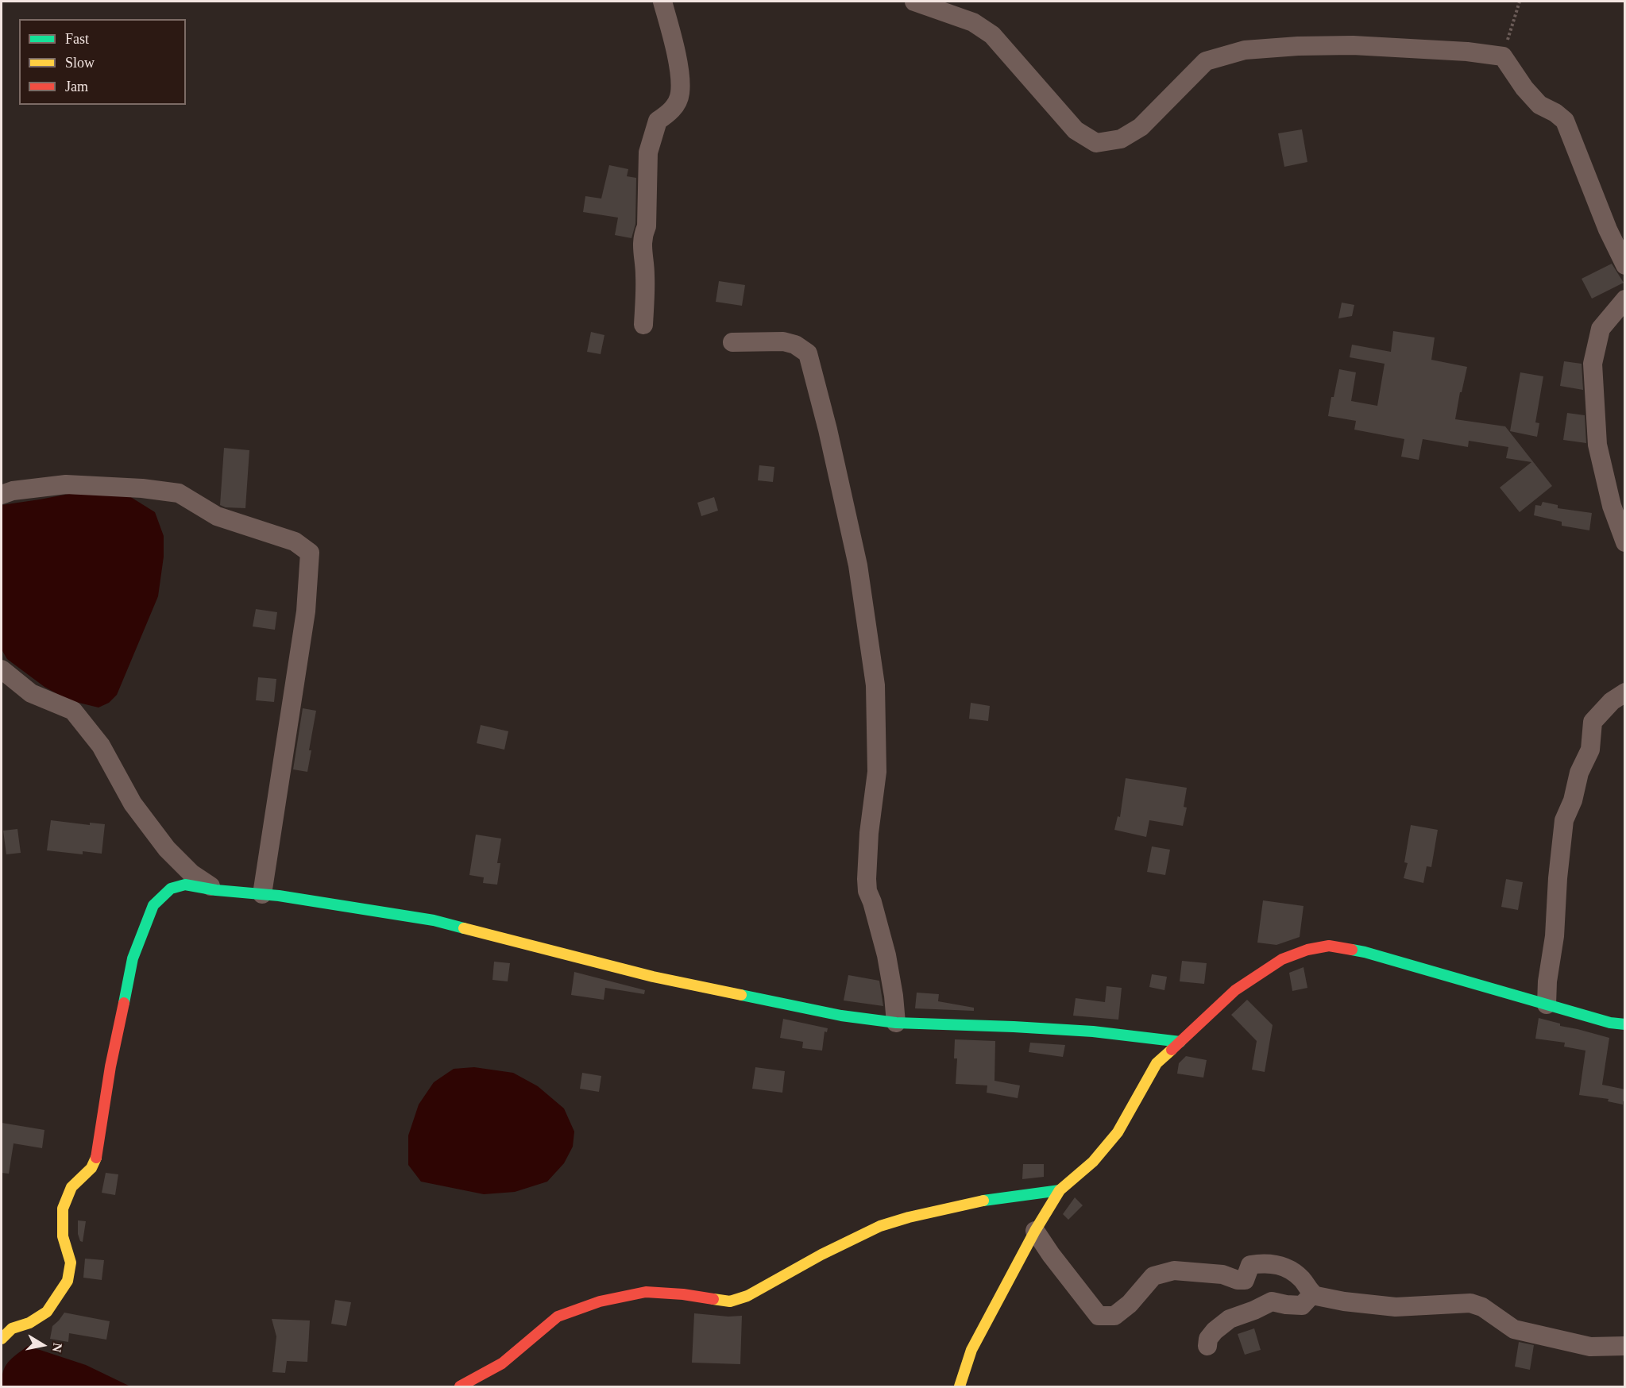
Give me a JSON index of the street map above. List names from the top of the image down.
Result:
{
  "legend": ["Fast", "Slow", "Jam"],
  "north": "right"
}
